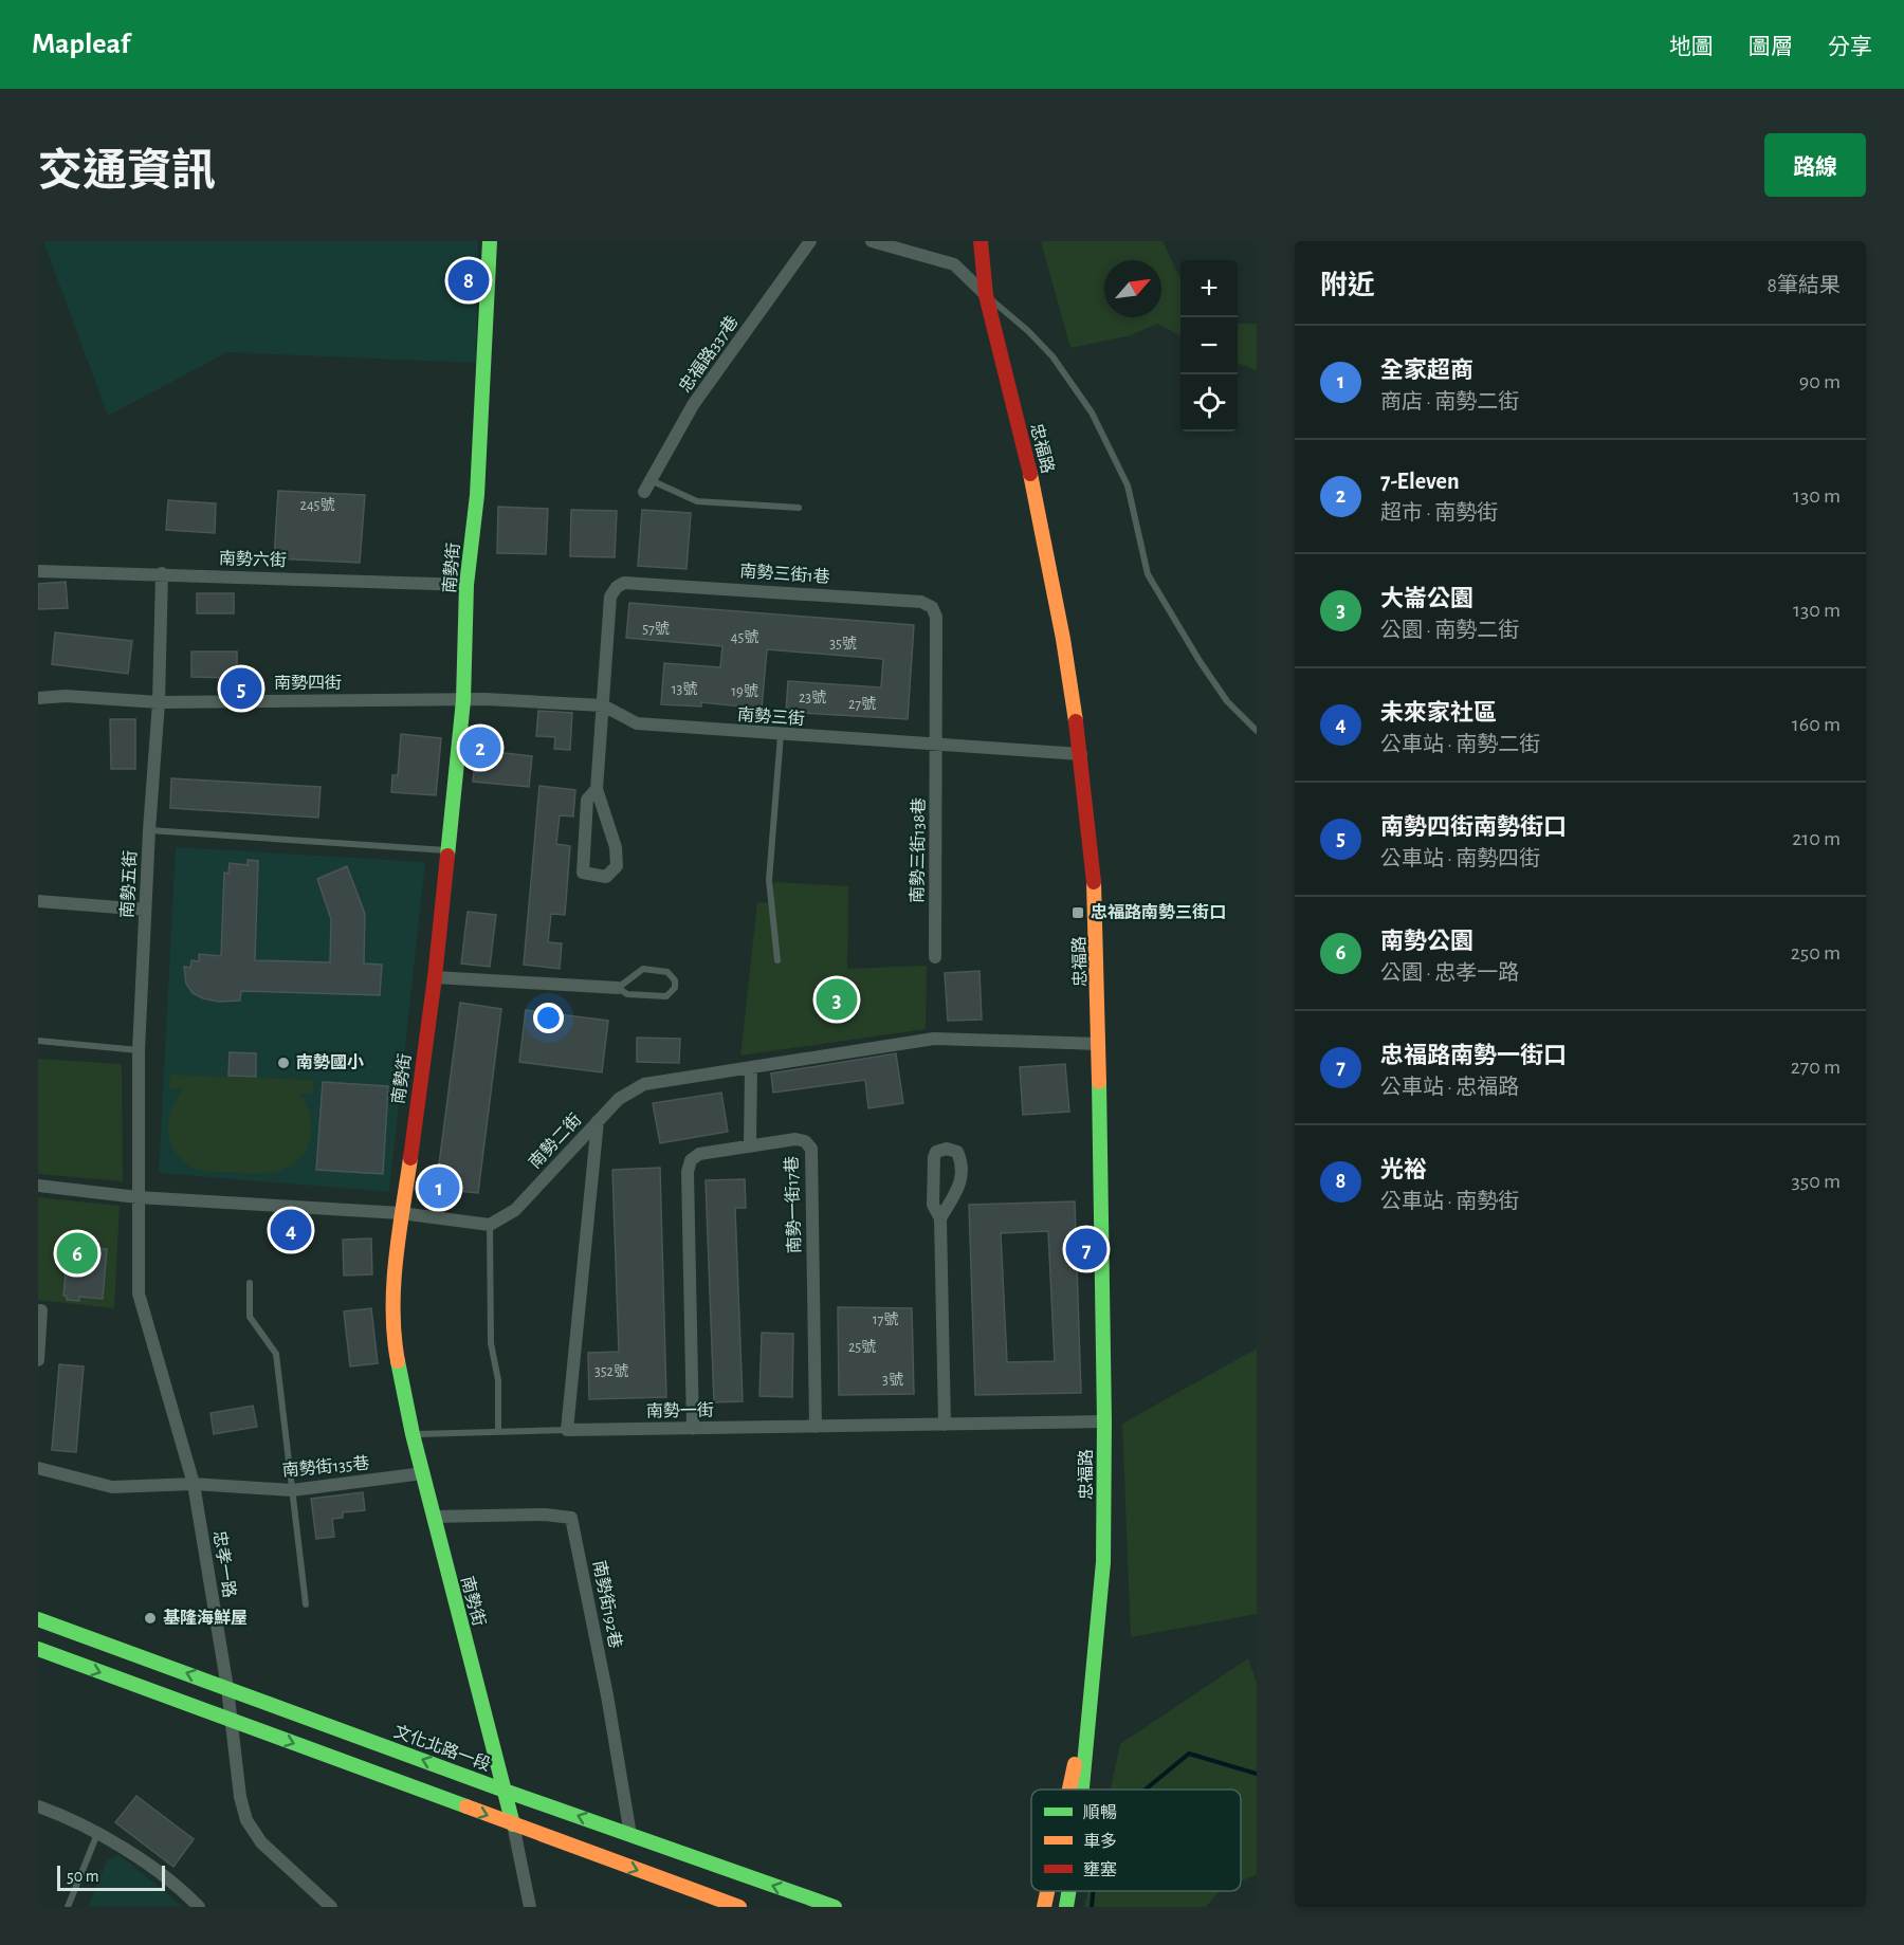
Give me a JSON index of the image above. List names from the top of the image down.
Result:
{
  "streets": {
    "street": [
      "忠福路337巷",
      "忠福路",
      "南勢六街",
      "南勢街",
      "南勢三街1巷",
      "南勢四街",
      "南勢三街",
      "南勢三街138巷",
      "南勢五街",
      "南勢二街",
      "南勢一街17巷",
      "南勢一街",
      "南勢街135巷",
      "忠孝一路",
      "南勢街192巷",
      "文化北路一段"
    ]
  },
  "crossings": [
    ["忠福路", "南勢三街"],
    ["忠福路", "南勢二街"],
    ["忠福路", "南勢一街"],
    ["南勢六街", "南勢街"],
    ["南勢六街", "南勢五街"],
    ["南勢街", "南勢四街"],
    ["南勢街", "南勢三街"],
    ["南勢街", "南勢街135巷"],
    ["南勢街", "南勢街192巷"],
    ["南勢街", "文化北路一段"],
    ["南勢三街1巷", "南勢三街"],
    ["南勢三街1巷", "南勢三街138巷"],
    ["南勢四街", "南勢三街"],
    ["南勢四街", "南勢五街"],
    ["南勢三街", "南勢三街138巷"],
    ["南勢五街", "忠孝一路"],
    ["南勢一街17巷", "南勢一街"],
    ["南勢街135巷", "忠孝一路"],
    ["忠孝一路", "文化北路一段"],
    ["南勢街192巷", "文化北路一段"]
  ],
  "places": {
    "transit": ["忠福路南勢三街口"],
    "other": ["南勢國小", "基隆海鮮屋"]
  },
  "house_numbers": [
    "245號",
    "57號",
    "45號",
    "35號",
    "13號",
    "19號",
    "23號",
    "27號",
    "17號",
    "25號",
    "352號",
    "3號"
  ],
  "legend": ["順暢", "車多", "壅塞"],
  "scale_bar": "50 m",
  "north": "top right",
  "page": {
    "header": "Mapleaf",
    "nav": ["地圖", "圖層", "分享"],
    "title": "交通資訊",
    "buttons": "路線",
    "heading": ["附近", "8筆結果"],
    "pins": [
      "8",
      "5",
      "2",
      "3",
      "1",
      "4",
      "7",
      "6"
    ],
    "map_buttons": ["+", "−"],
    "list": [
      {
        "mark": "1",
        "name": "全家超商",
        "note": "商店 · 南勢二街",
        "value": "90 m"
      },
      {
        "mark": "2",
        "name": "7-Eleven",
        "note": "超市 · 南勢街",
        "value": "130 m"
      },
      {
        "mark": "3",
        "name": "大崙公園",
        "note": "公園 · 南勢二街",
        "value": "130 m"
      },
      {
        "mark": "4",
        "name": "未來家社區",
        "note": "公車站 · 南勢二街",
        "value": "160 m"
      },
      {
        "mark": "5",
        "name": "南勢四街南勢街口",
        "note": "公車站 · 南勢四街",
        "value": "210 m"
      },
      {
        "mark": "6",
        "name": "南勢公園",
        "note": "公園 · 忠孝一路",
        "value": "250 m"
      },
      {
        "mark": "7",
        "name": "忠福路南勢一街口",
        "note": "公車站 · 忠福路",
        "value": "270 m"
      },
      {
        "mark": "8",
        "name": "光裕",
        "note": "公車站 · 南勢街",
        "value": "350 m"
      }
    ],
    "scale": "50 m"
  }
}
